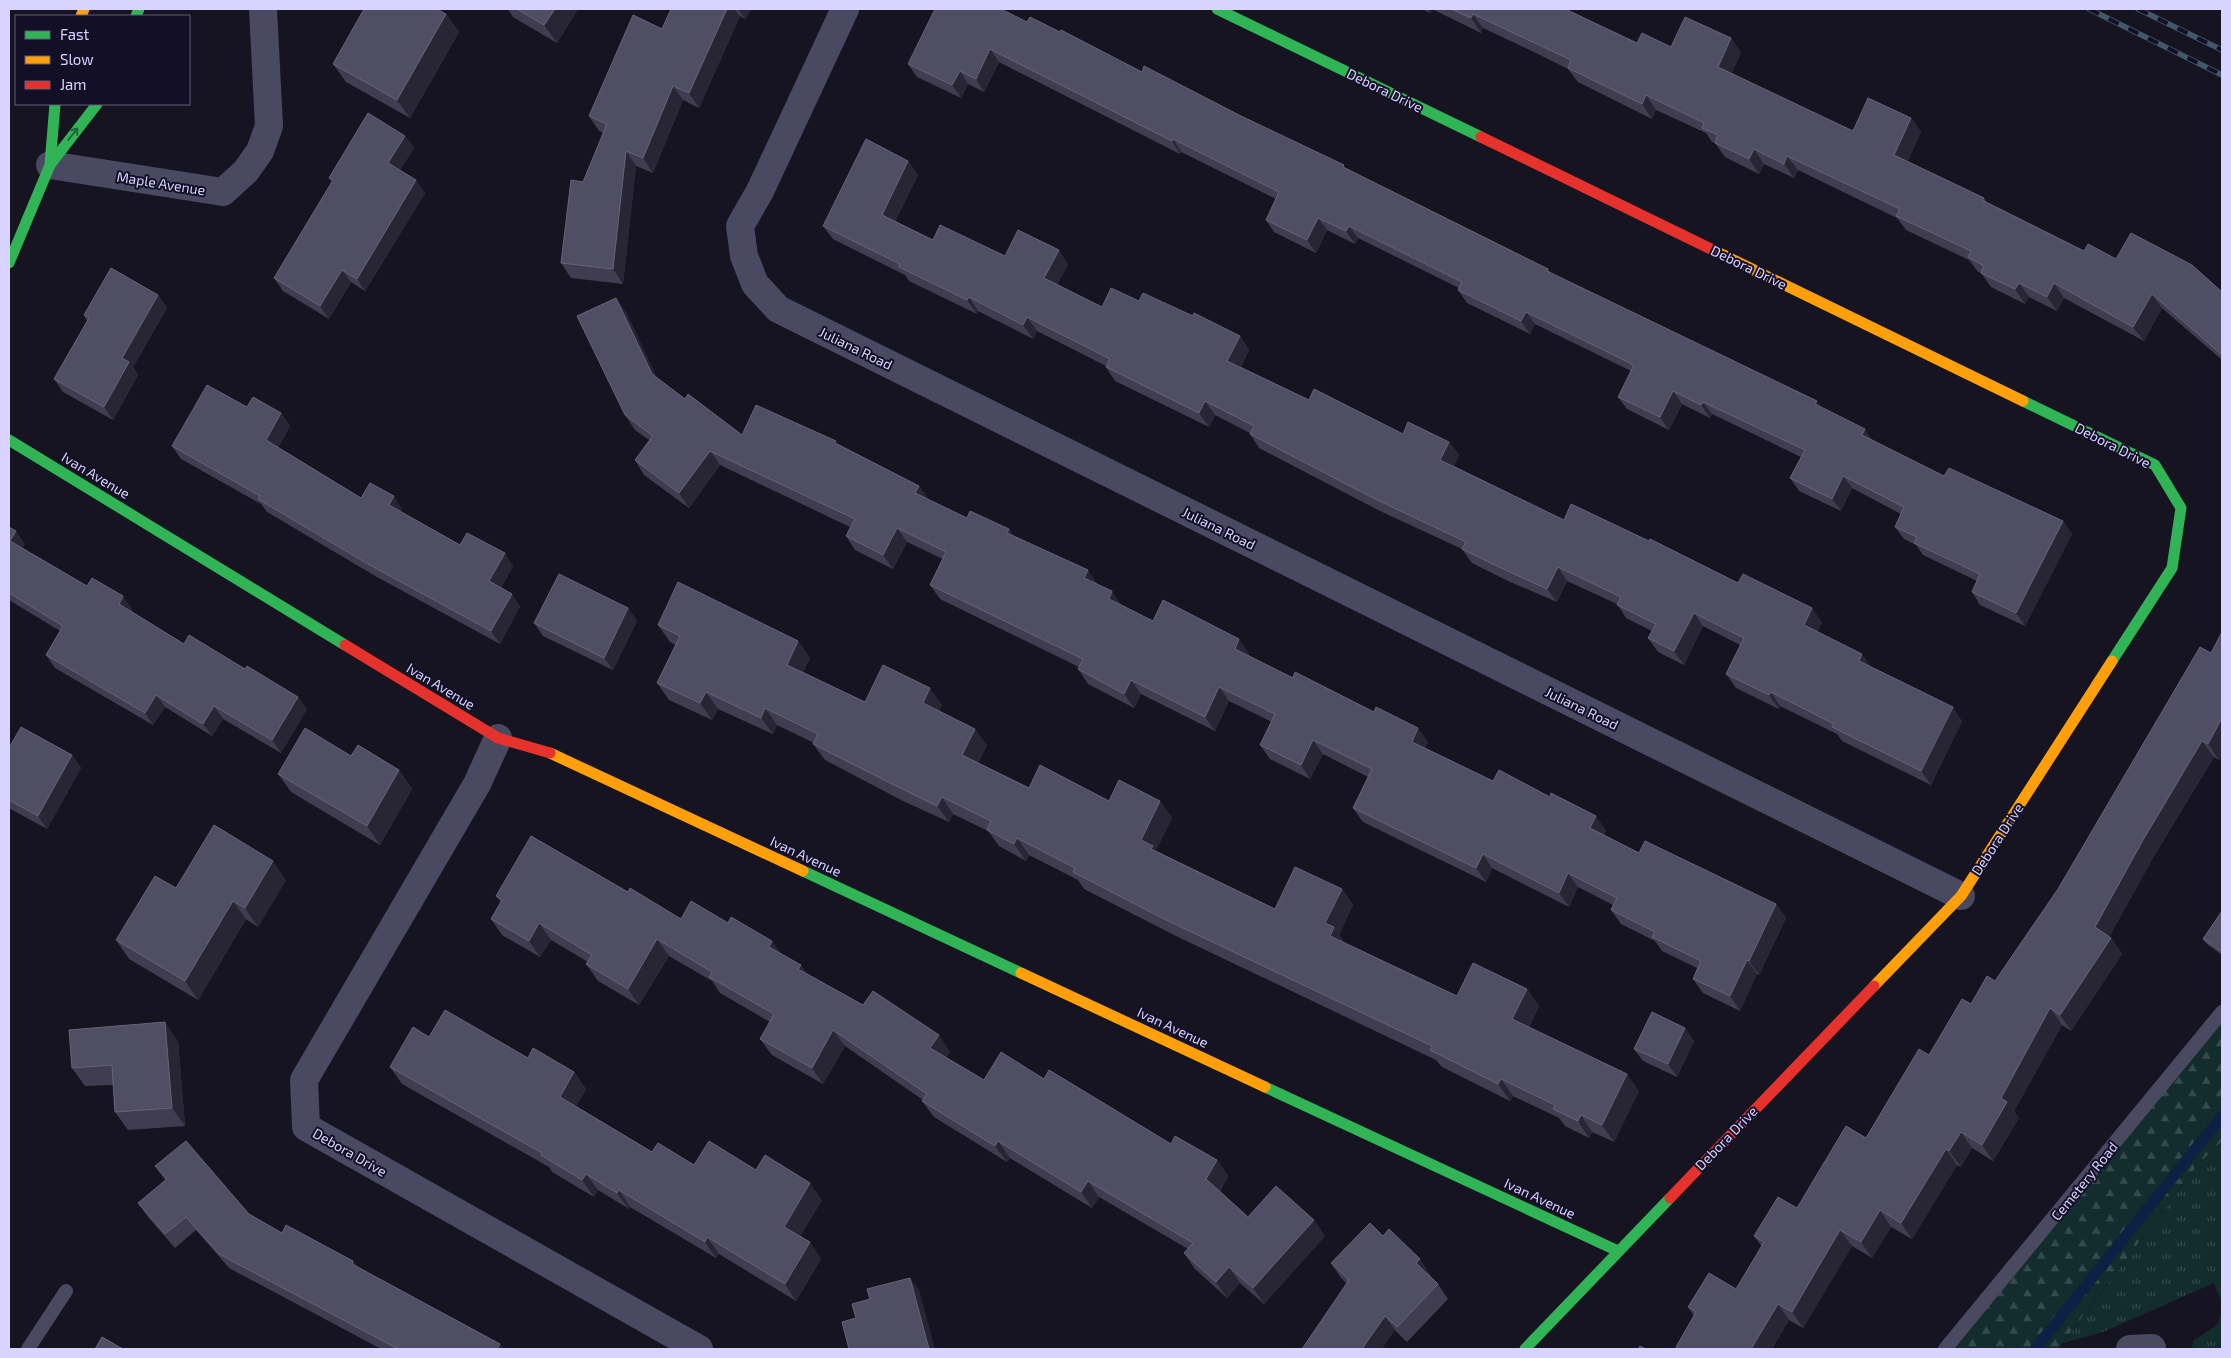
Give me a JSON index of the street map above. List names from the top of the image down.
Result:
{
  "streets": {
    "street": [
      "Debora Drive",
      "Maple Avenue",
      "Juliana Road",
      "Ivan Avenue"
    ],
    "lane": ["Cemetery Road"]
  },
  "crossings": [
    ["Debora Drive", "Juliana Road"],
    ["Debora Drive", "Ivan Avenue"]
  ],
  "legend": ["Fast", "Slow", "Jam"]
}
